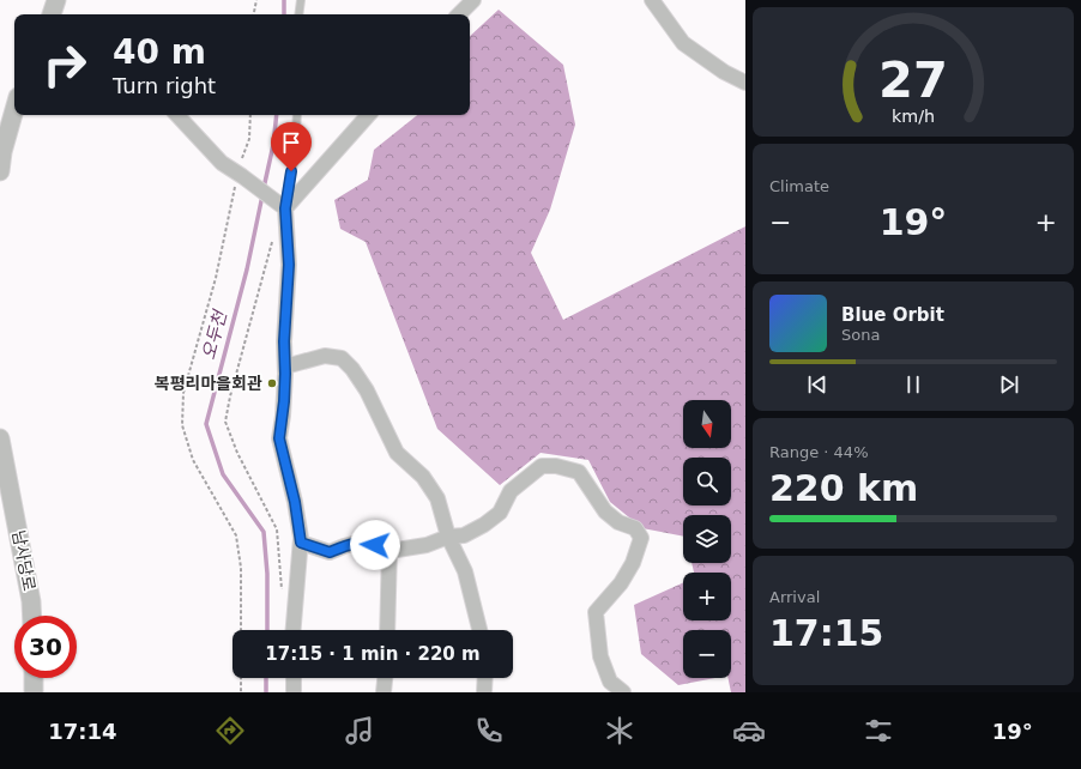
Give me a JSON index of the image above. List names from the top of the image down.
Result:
{
  "streets": {
    "street": ["남사당로"]
  },
  "water": ["오두천"],
  "places": ["복평리마을회관"],
  "north": "bottom",
  "page": {
    "turn": ["40 m", "Turn right"],
    "tile": [
      "Climate",
      ["Range · 44%", "220 km"],
      ["Arrival", "17:15"]
    ],
    "heat": ["−", "19°", "+"],
    "song": ["Blue Orbit", "Sona"],
    "map_buttons": ["+", "−"],
    "limit": "30",
    "trip": "17:15 · 1 min · 220 m",
    "tabs": ["17:14", "19°"],
    "gauge": ["27", "km/h"]
  }
}
